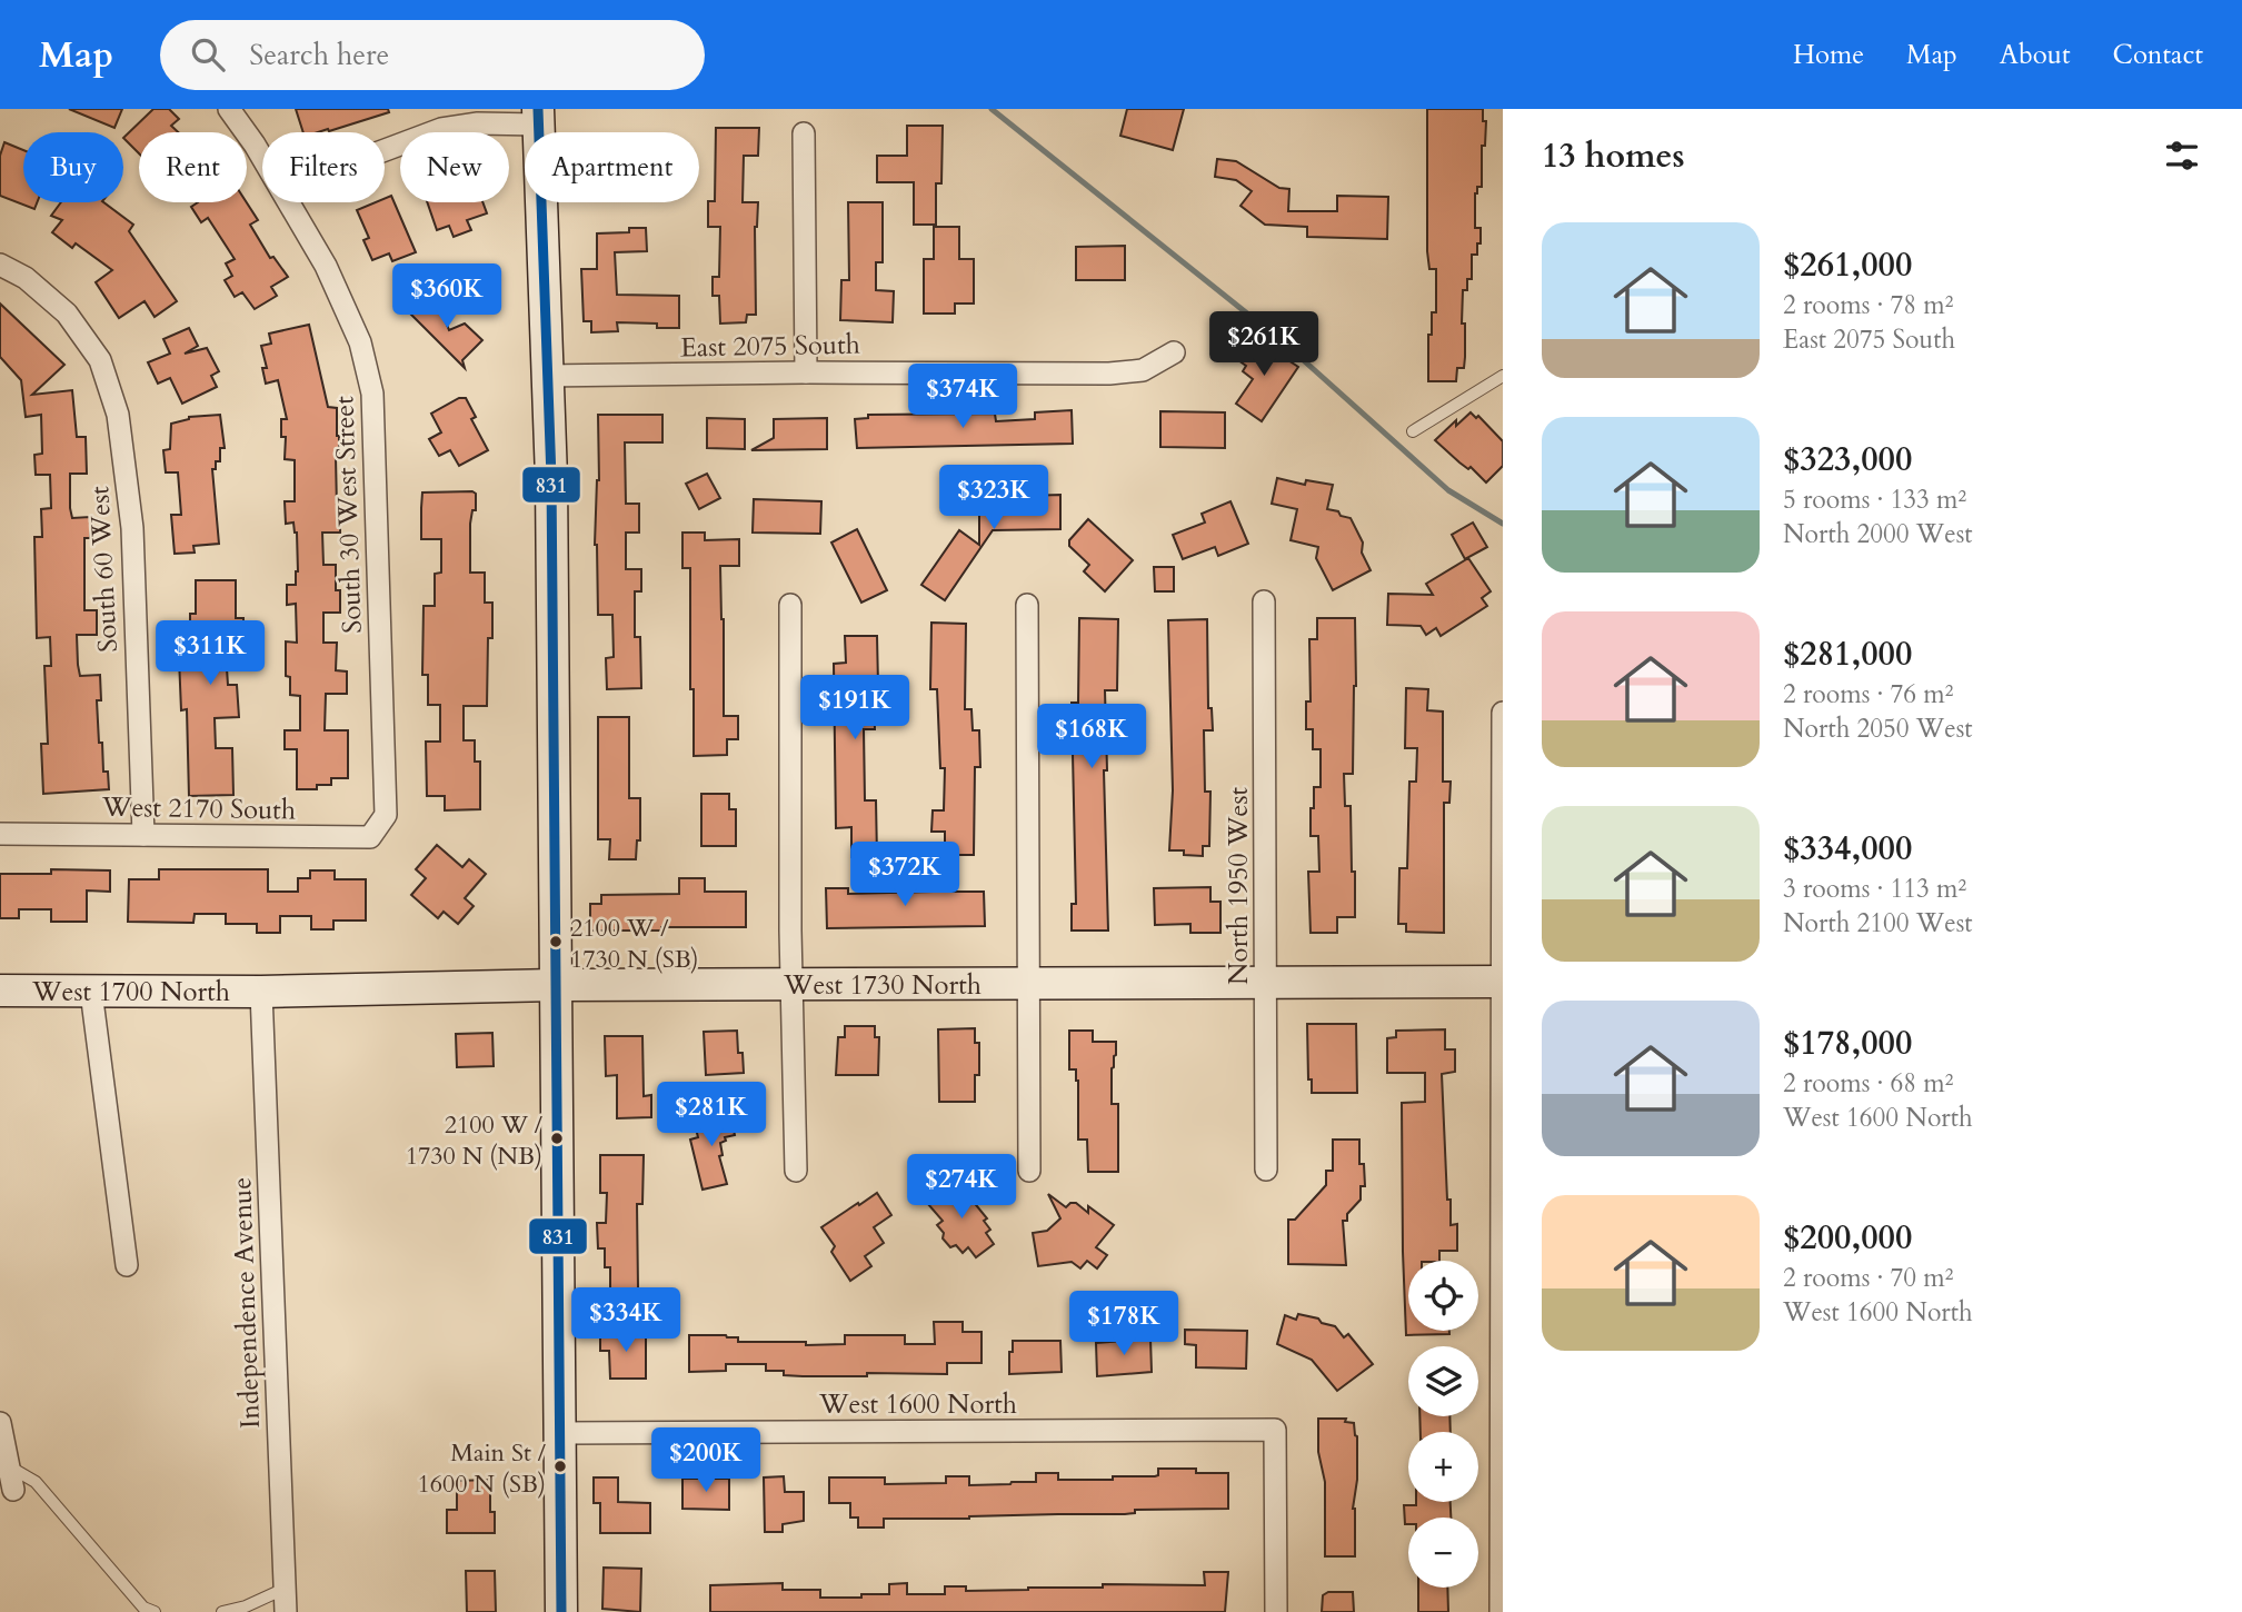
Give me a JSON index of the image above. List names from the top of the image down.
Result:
{
  "streets": {
    "street": [
      "East 2075 South",
      "South 30 West Street",
      "South 60 West",
      "West 2170 South",
      "North 1950 West",
      "West 1730 North",
      "West 1700 North",
      "Independence Avenue",
      "West 1600 North"
    ]
  },
  "crossings": [
    ["South 30 West Street", "West 2170 South"],
    ["South 60 West", "West 2170 South"],
    ["North 1950 West", "West 1730 North"],
    ["West 1730 North", "West 1700 North"],
    ["West 1730 North", "Independence Avenue"],
    ["West 1700 North", "Independence Avenue"]
  ],
  "places": ["2100 W / 1730 N (SB)", "2100 W / 1730 N (NB)", "Main St / 1600 N (SB)"],
  "lines": ["transit line 831"],
  "page": {
    "header": "Map",
    "search": "Search here",
    "nav": [
      "Home",
      "Map",
      "About",
      "Contact"
    ],
    "heading": "13 homes",
    "chip": [
      "Buy",
      "Rent",
      "Filters",
      "New",
      "Apartment"
    ],
    "list": [
      {
        "name": "$261,000",
        "note": "2 rooms · 78 m² · East 2075 South"
      },
      {
        "name": "$323,000",
        "note": "5 rooms · 133 m² · North 2000 West"
      },
      {
        "name": "$281,000",
        "note": "2 rooms · 76 m² · North 2050 West"
      },
      {
        "name": "$334,000",
        "note": "3 rooms · 113 m² · North 2100 West"
      },
      {
        "name": "$178,000",
        "note": "2 rooms · 68 m² · West 1600 North"
      },
      {
        "name": "$200,000",
        "note": "2 rooms · 70 m² · West 1600 North"
      }
    ],
    "price": [
      "$360K",
      "$261K",
      "$374K",
      "$323K",
      "$311K",
      "$191K",
      "$168K",
      "$372K",
      "$281K",
      "$274K",
      "$334K",
      "$178K",
      "$200K"
    ],
    "map_buttons": ["+", "−"]
  }
}
